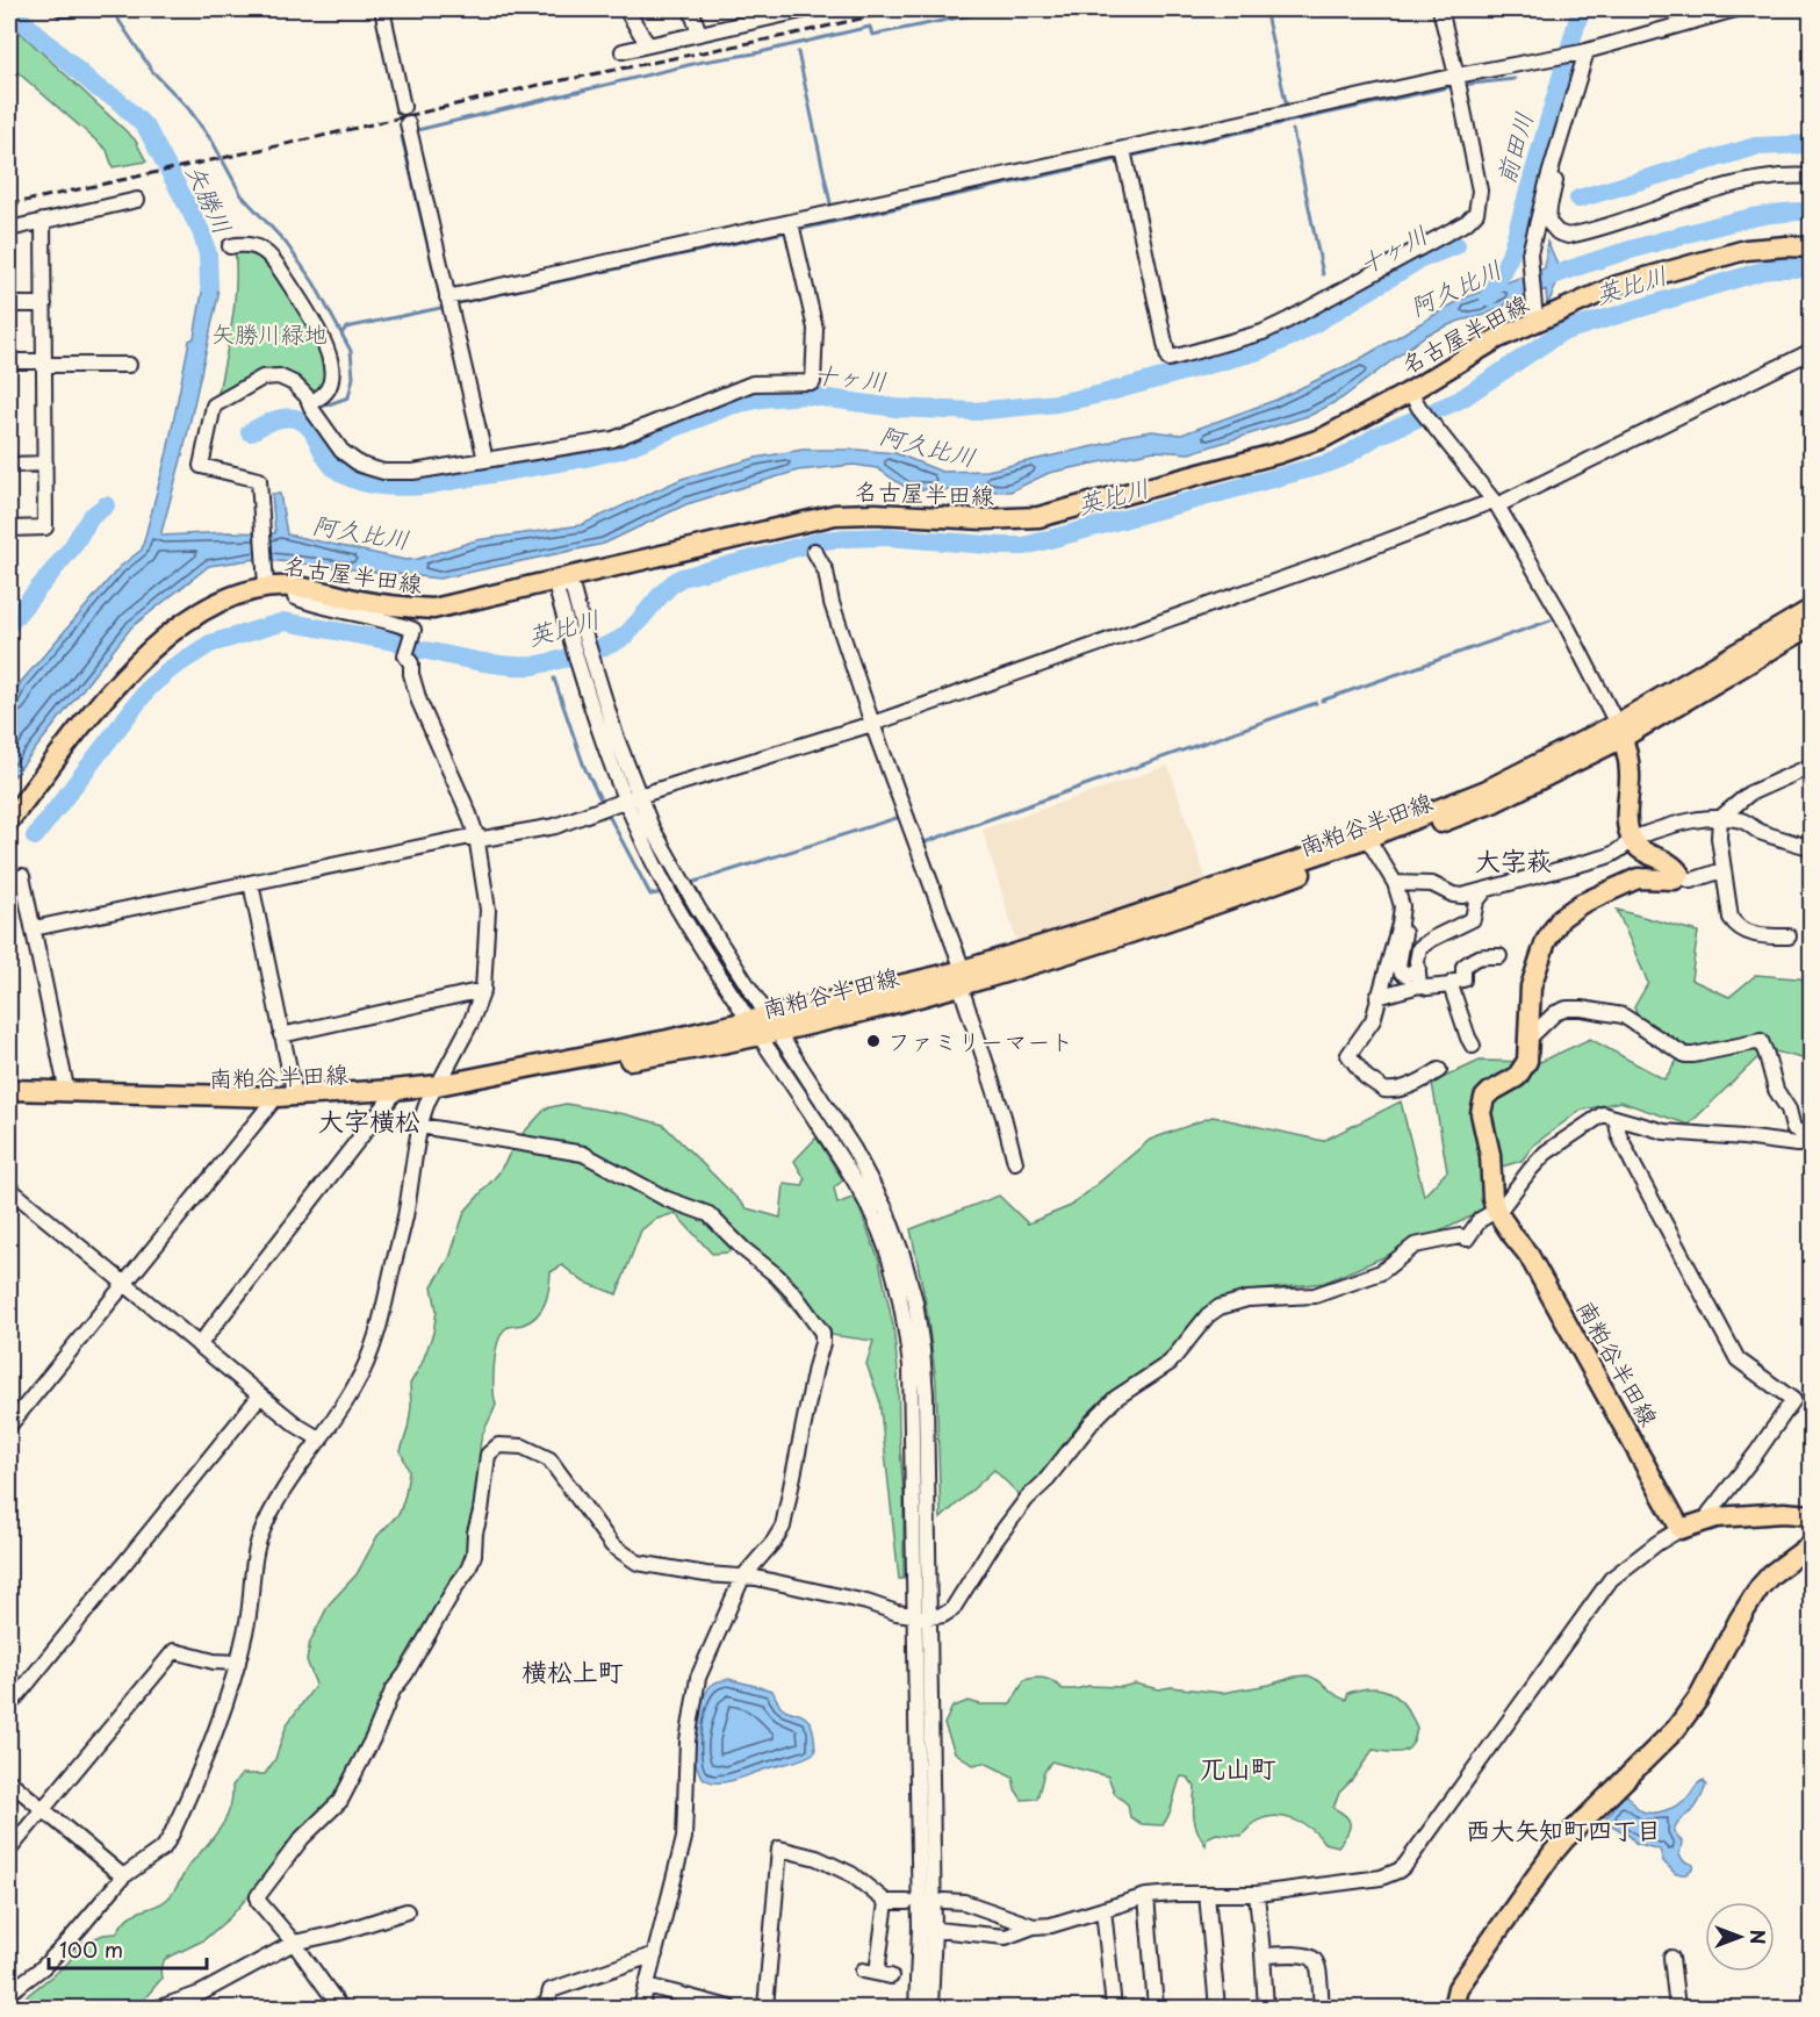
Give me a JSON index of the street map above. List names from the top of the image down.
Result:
{
  "streets": {
    "main road": ["名古屋半田線", "南粕谷半田線"]
  },
  "districts": [
    "大字萩",
    "大字横松",
    "横松上町",
    "兀山町",
    "西大矢知町四丁目"
  ],
  "water": [
    "前田川",
    "矢勝川",
    "十ヶ川",
    "英比川",
    "阿久比川"
  ],
  "parks": ["矢勝川緑地"],
  "places": ["ファミリーマート"],
  "scale_bar": "100 m",
  "north": "right"
}
